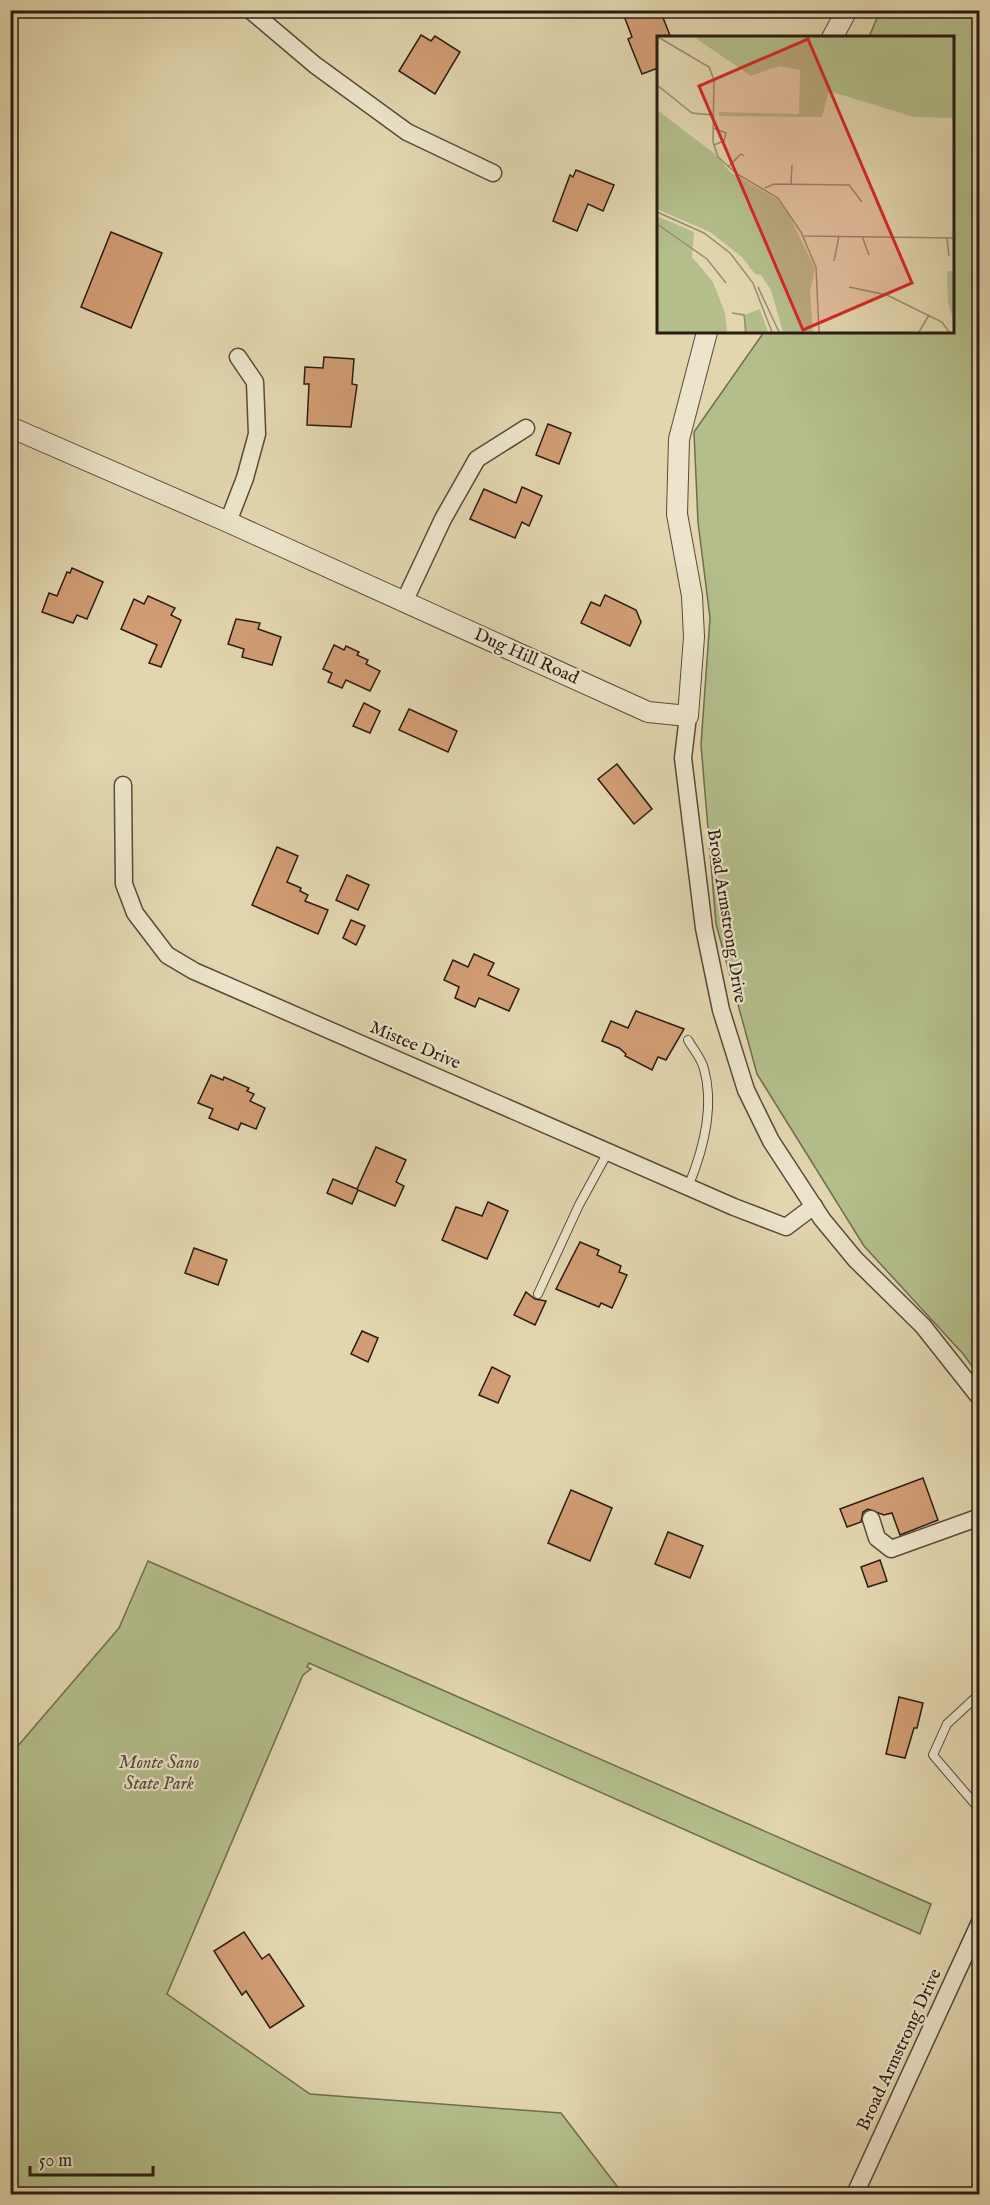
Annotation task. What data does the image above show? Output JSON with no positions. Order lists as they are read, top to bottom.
{
  "streets": {
    "street": ["Dug Hill Road", "Broad Armstrong Drive", "Mistee Drive"]
  },
  "crossings": [
    ["Dug Hill Road", "Broad Armstrong Drive"],
    ["Broad Armstrong Drive", "Mistee Drive"]
  ],
  "parks": ["Monte Sano State Park"],
  "scale_bar": "50 m"
}
